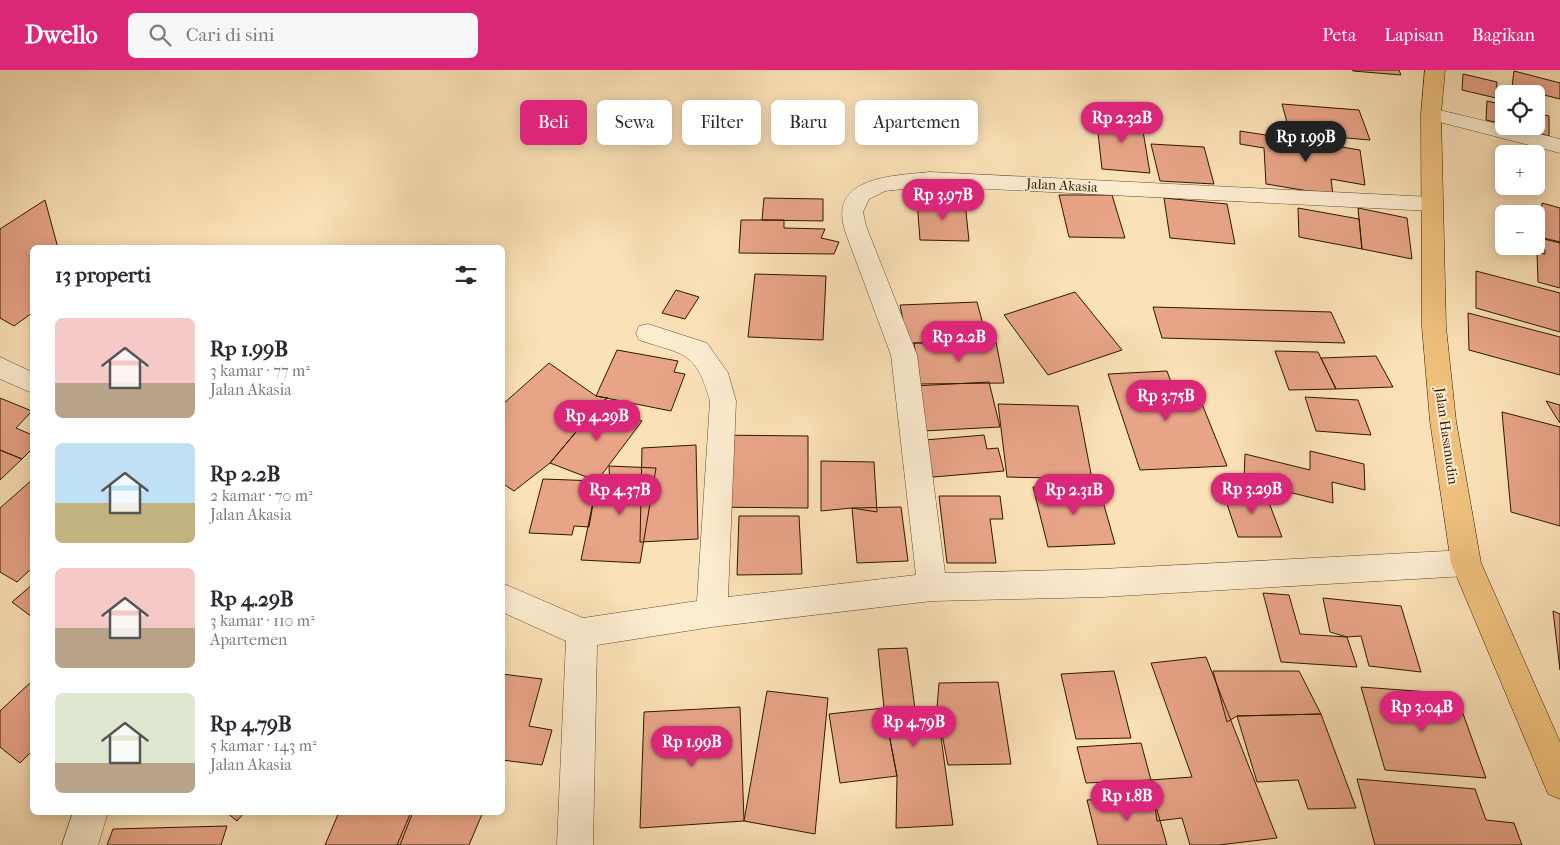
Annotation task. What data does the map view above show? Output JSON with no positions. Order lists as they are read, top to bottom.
{
  "streets": {
    "main road": ["Jalan Hasanudin"],
    "street": ["Jalan Akasia"]
  },
  "crossings": [
    ["Jalan Akasia", "Jalan Hasanudin"]
  ],
  "page": {
    "header": "Dwello",
    "search": "Cari di sini",
    "nav": ["Peta", "Lapisan", "Bagikan"],
    "map_buttons": ["+", "−"],
    "chip": [
      "Beli",
      "Sewa",
      "Filter",
      "Baru",
      "Apartemen"
    ],
    "price": [
      "Rp 2.32B",
      "Rp 1.99B",
      "Rp 3.97B",
      "Rp 2.2B",
      "Rp 3.75B",
      "Rp 4.29B",
      "Rp 3.29B",
      "Rp 4.37B",
      "Rp 2.31B",
      "Rp 3.04B",
      "Rp 4.79B",
      "Rp 1.99B",
      "Rp 1.8B"
    ],
    "heading": "13 properti",
    "list": [
      {
        "name": "Rp 1.99B",
        "note": "3 kamar · 77 m² · Jalan Akasia"
      },
      {
        "name": "Rp 2.2B",
        "note": "2 kamar · 70 m² · Jalan Akasia"
      },
      {
        "name": "Rp 4.29B",
        "note": "3 kamar · 110 m² · Apartemen"
      },
      {
        "name": "Rp 4.79B",
        "note": "5 kamar · 143 m² · Jalan Akasia"
      }
    ]
  }
}
